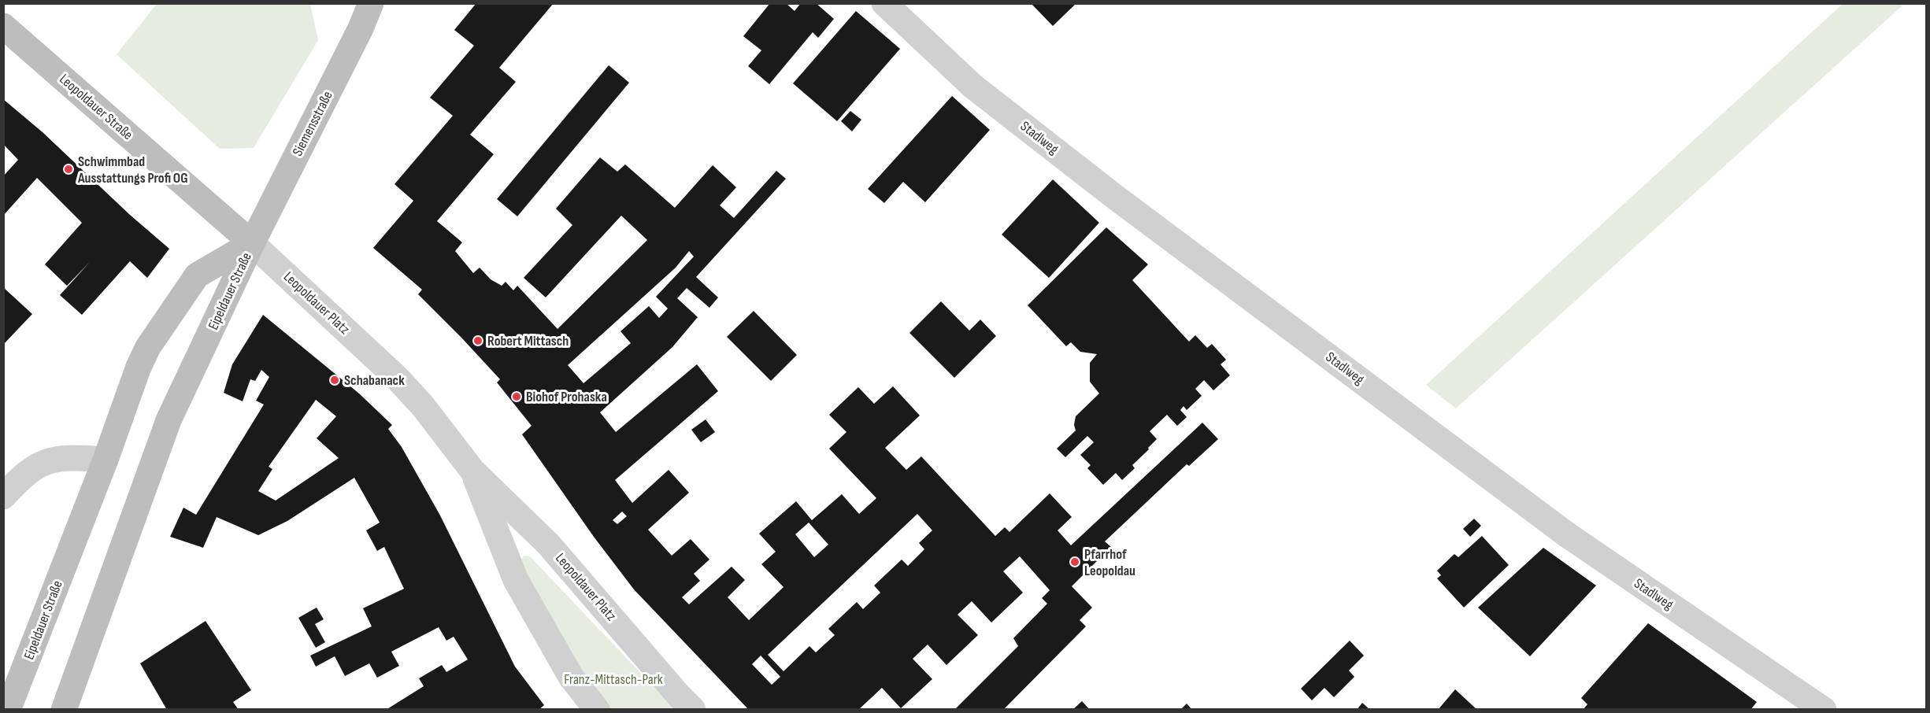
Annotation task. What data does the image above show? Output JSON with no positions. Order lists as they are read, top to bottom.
{
  "streets": {
    "main road": ["Leopoldauer Straße", "Siemensstraße", "Eipeldauer Straße"],
    "street": ["Stadlweg", "Leopoldauer Platz"]
  },
  "crossings": [
    ["Leopoldauer Straße", "Siemensstraße"],
    ["Leopoldauer Straße", "Eipeldauer Straße"],
    ["Leopoldauer Straße", "Leopoldauer Platz"],
    ["Siemensstraße", "Eipeldauer Straße"],
    ["Siemensstraße", "Leopoldauer Platz"],
    ["Eipeldauer Straße", "Leopoldauer Platz"]
  ],
  "parks": ["Franz-Mittasch-Park"],
  "places": [
    "Schwimmbad Ausstattungs Profi OG",
    "Robert Mittasch",
    "Schabanack",
    "Biohof Prohaska",
    "Pfarrhof Leopoldau"
  ]
}
